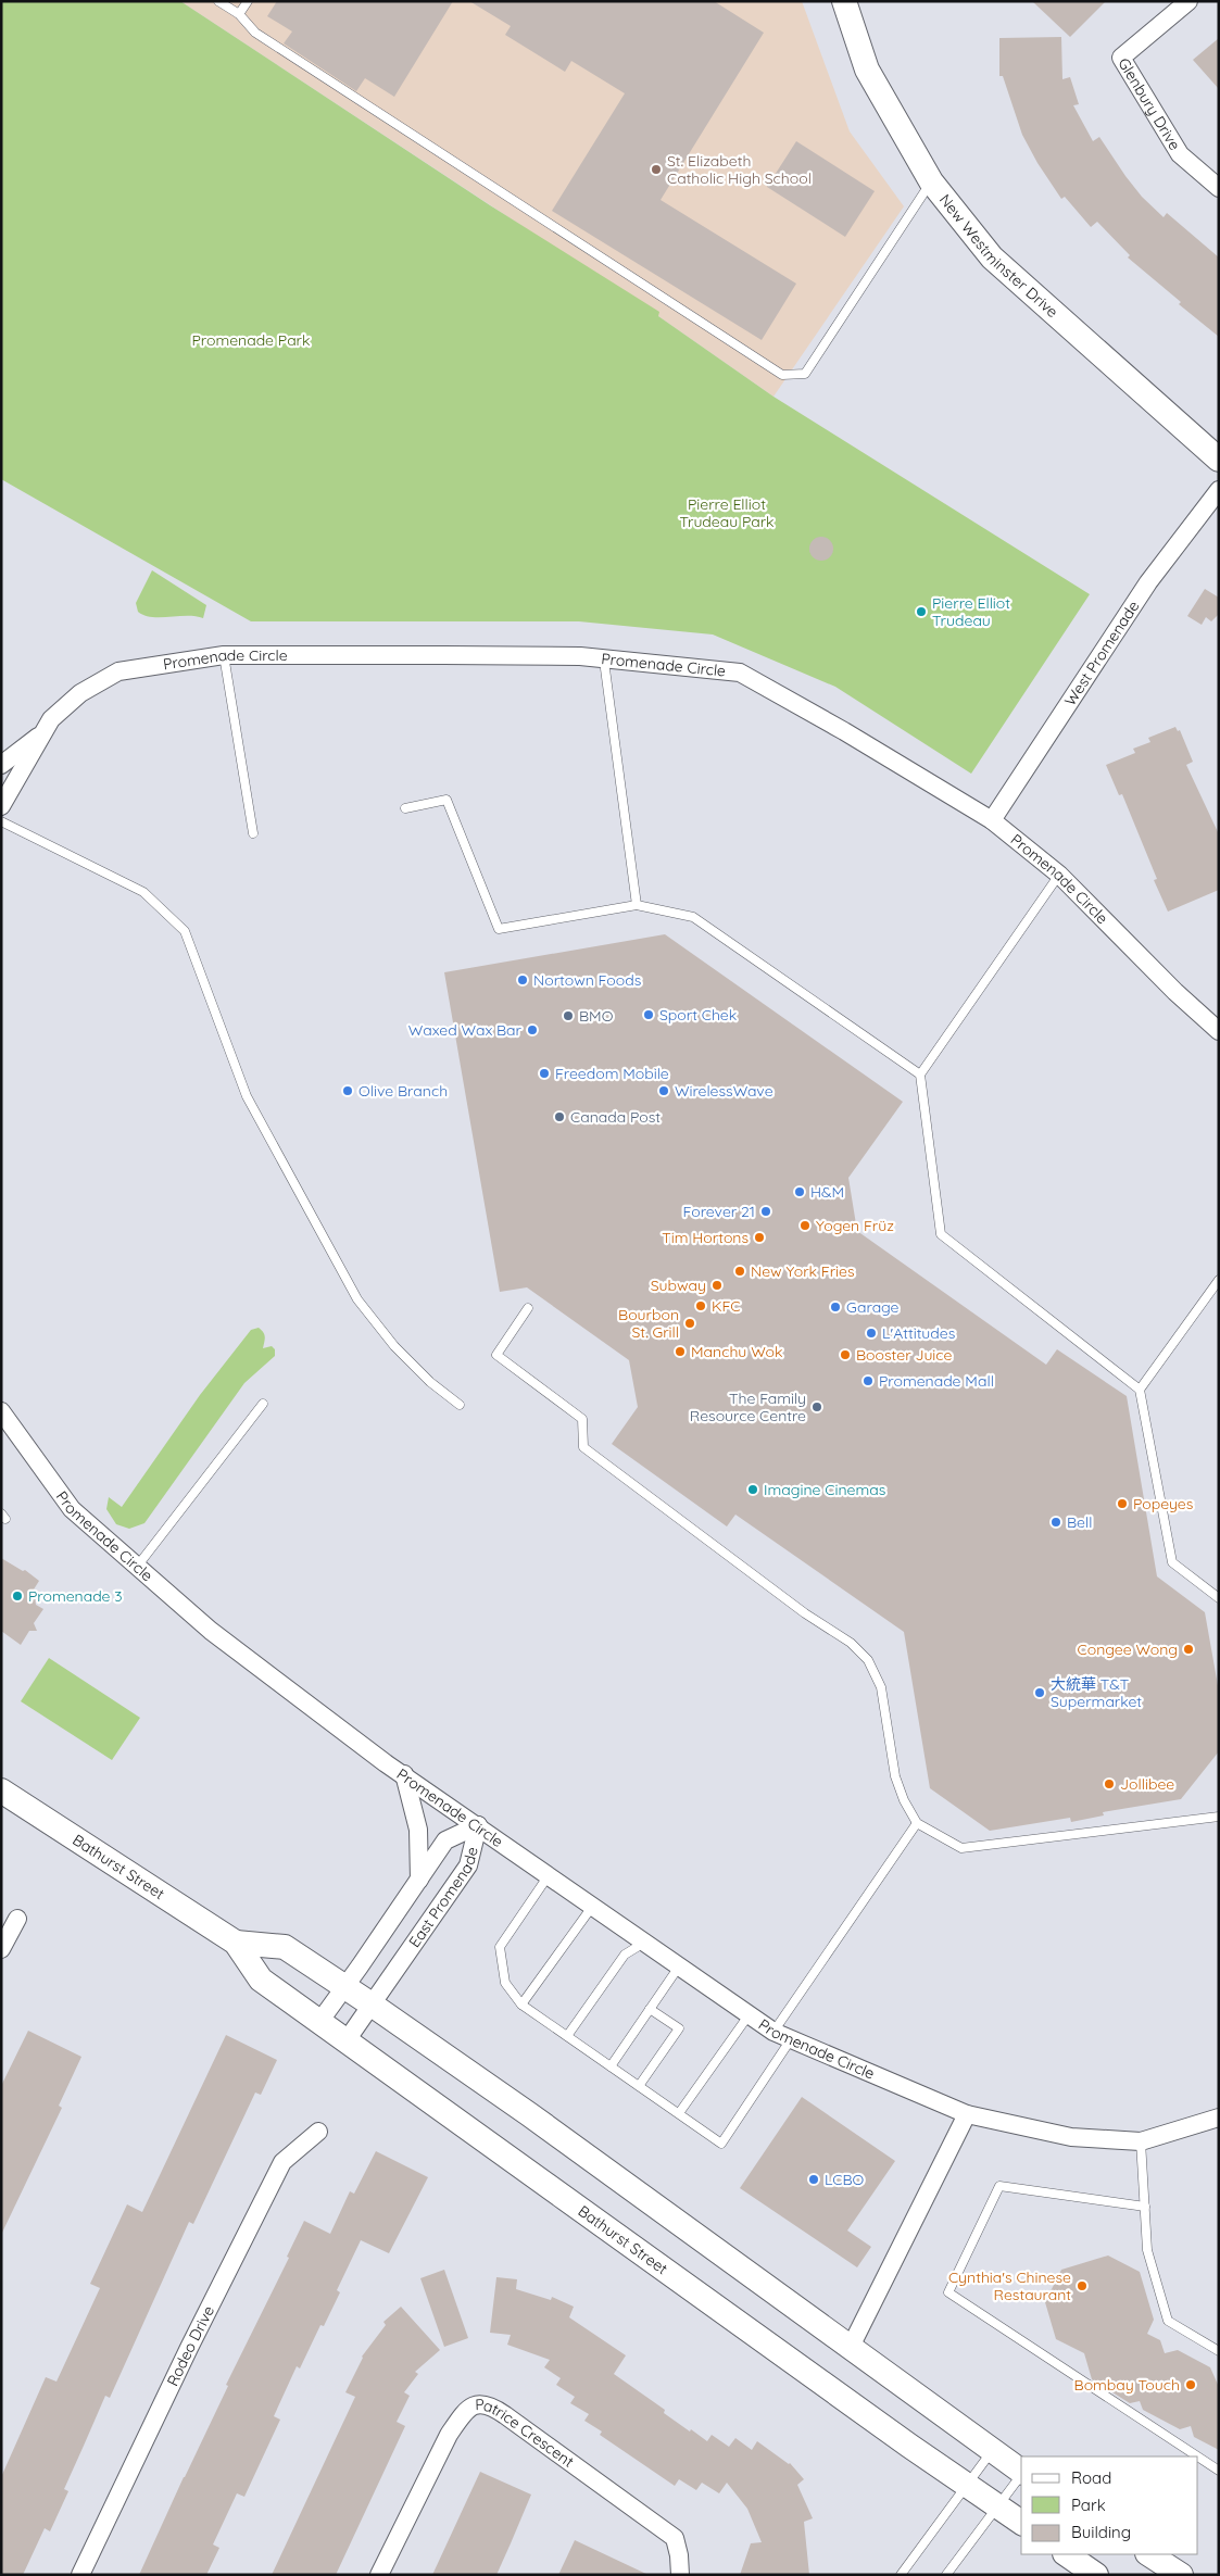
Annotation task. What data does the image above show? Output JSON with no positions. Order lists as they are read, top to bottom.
{
  "streets": {
    "main road": ["New Westminster Drive", "Bathurst Street"],
    "street": [
      "Glenbury Drive",
      "West Promenade",
      "Promenade Circle",
      "East Promenade",
      "Rodeo Drive",
      "Patrice Crescent"
    ]
  },
  "crossings": [
    ["West Promenade", "Promenade Circle"],
    ["Promenade Circle", "East Promenade"],
    ["Bathurst Street", "East Promenade"]
  ],
  "parks": ["Promenade Park", "Pierre Elliot Trudeau Park"],
  "places": [
    "St. Elizabeth Catholic High School",
    "Pierre Elliot Trudeau",
    "Nortown Foods",
    "Sport Chek",
    "BMO",
    "Waxed Wax Bar",
    "Freedom Mobile",
    "Olive Branch",
    "WirelessWave",
    "Canada Post",
    "H&M",
    "Forever 21",
    "Yogen Früz",
    "Tim Hortons",
    "New York Fries",
    "Subway",
    "KFC",
    "Garage",
    "Bourbon St. Grill",
    "L'Attitudes",
    "Manchu Wok",
    "Booster Juice",
    "Promenade Mall",
    "The Family Resource Centre",
    "Imagine Cinemas",
    "Popeyes",
    "Bell",
    "Promenade 3",
    "Congee Wong",
    "大統華 T&T Supermarket",
    "Jollibee",
    "LCBO",
    "Cynthia's Chinese Restaurant",
    "Bombay Touch"
  ],
  "legend": ["Road", "Park", "Building"]
}
